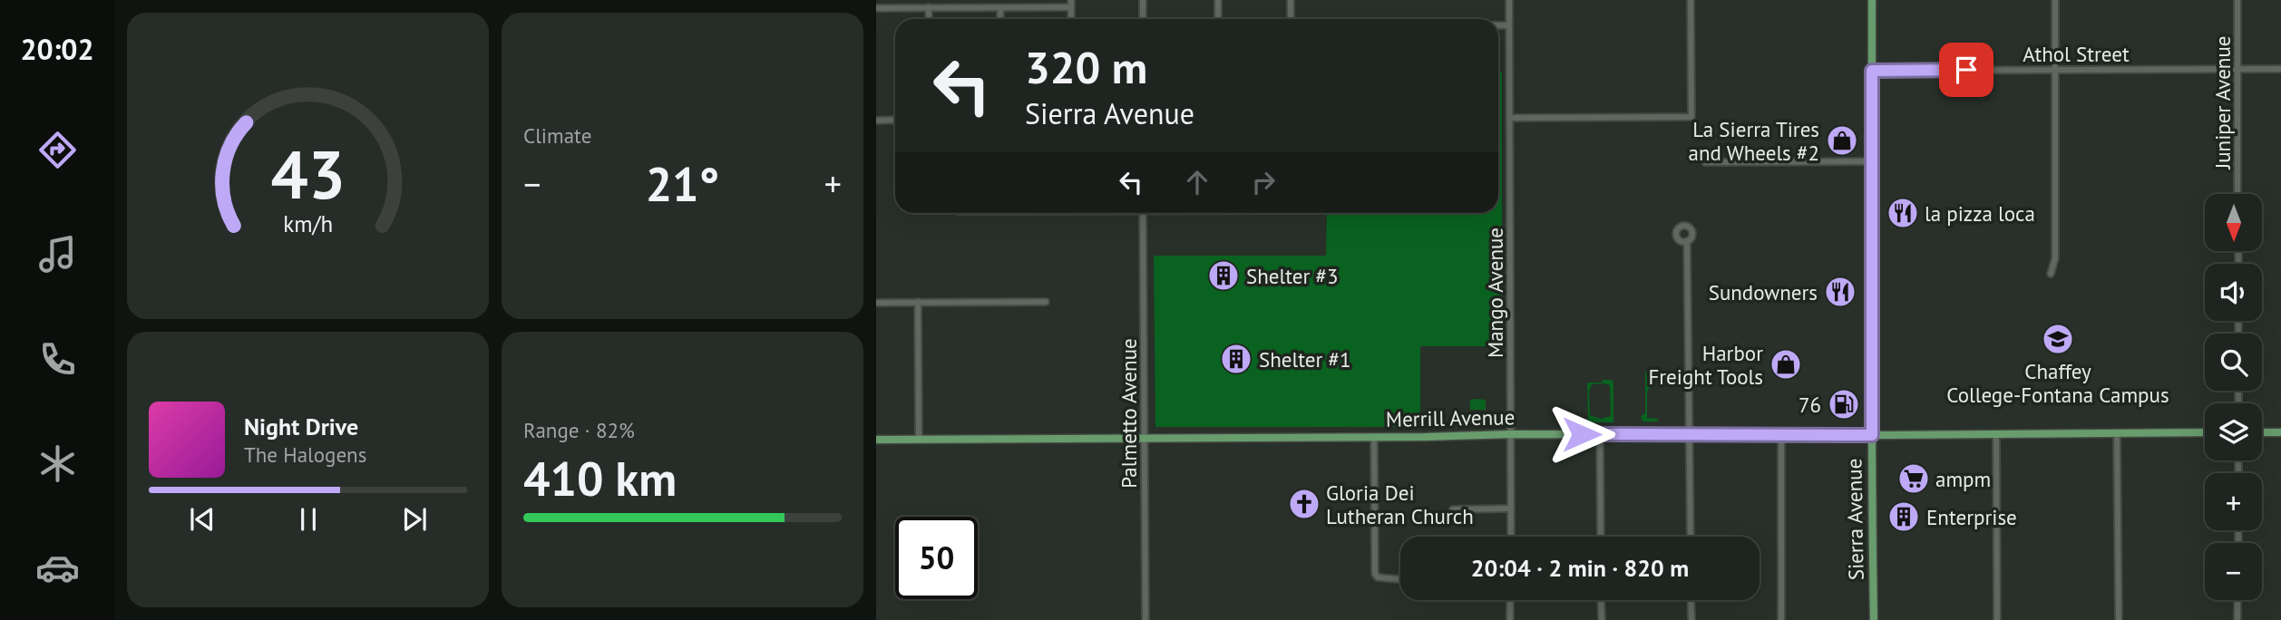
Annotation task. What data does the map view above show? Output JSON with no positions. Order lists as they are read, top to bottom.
{
  "streets": {
    "main road": ["Merrill Avenue", "Sierra Avenue"],
    "street": [
      "Athol Street",
      "Juniper Avenue",
      "Mango Avenue",
      "Palmetto Avenue"
    ]
  },
  "crossings": [
    ["Athol Street", "Juniper Avenue"],
    ["Athol Street", "Sierra Avenue"],
    ["Mango Avenue", "Merrill Avenue"],
    ["Palmetto Avenue", "Merrill Avenue"],
    ["Merrill Avenue", "Sierra Avenue"]
  ],
  "places": {
    "shop": ["La Sierra Tires and Wheels #2", "Harbor Freight Tools"],
    "restaurant": ["la pizza loca", "Sundowners"],
    "building": ["Shelter #3", "Shelter #1", "Enterprise"],
    "school or university": ["Chaffey College-Fontana Campus"],
    "fuel station": ["76"],
    "supermarket": ["ampm"],
    "church": ["Gloria Dei Lutheran Church"]
  },
  "north": "bottom",
  "page": {
    "tabs": "20:02",
    "tile": [
      "Climate",
      ["Range · 82%", "410 km"]
    ],
    "turn": ["320 m", "Sierra Avenue"],
    "heat": ["−", "21°", "+"],
    "map_buttons": ["+", "−"],
    "song": ["Night Drive", "The Halogens"],
    "limit": "50",
    "trip": "20:04 · 2 min · 820 m",
    "gauge": ["43", "km/h"]
  }
}
